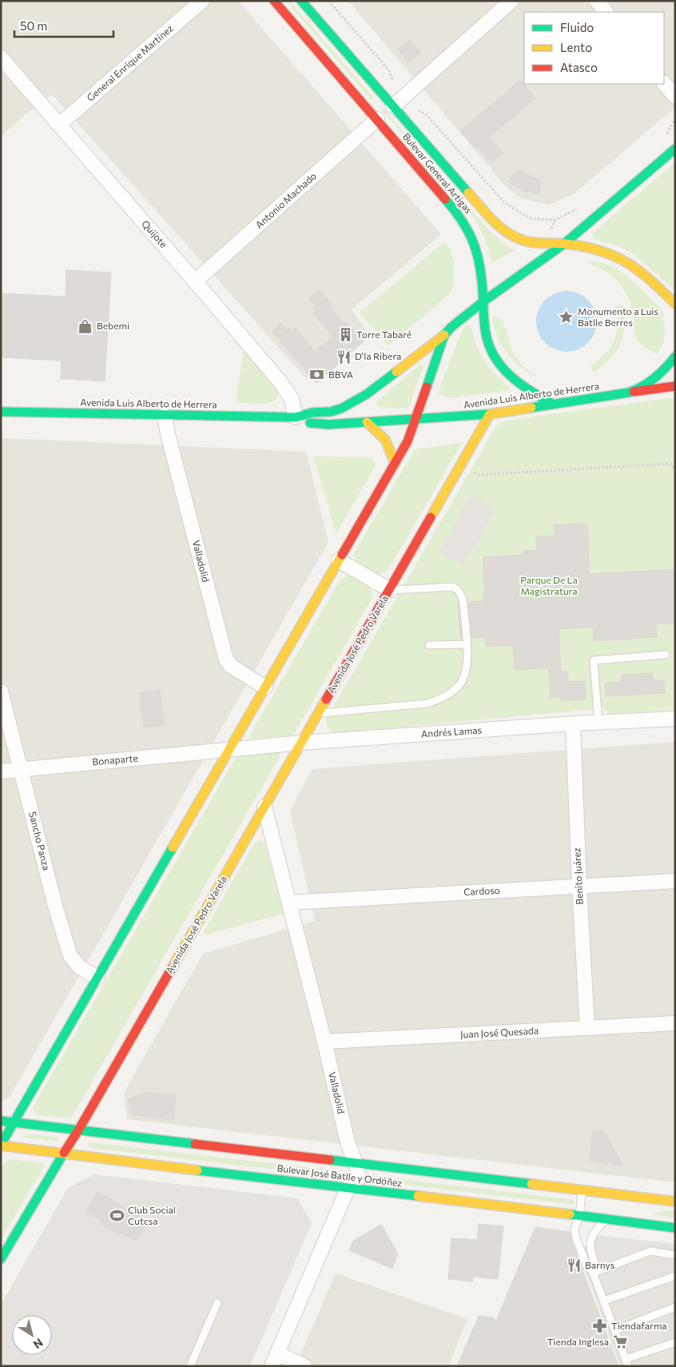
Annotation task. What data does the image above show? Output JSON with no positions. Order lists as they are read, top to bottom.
{
  "streets": {
    "main road": [
      "Bulevar General Artigas",
      "Avenida Luis Alberto de Herrera",
      "Avenida José Pedro Varela",
      "Bulevar José Batlle y Ordóñez"
    ],
    "street": [
      "General Enrique Martínez",
      "Antonio Machado",
      "Quijote",
      "Valladolid",
      "Andrés Lamas",
      "Bonaparte",
      "Sancho Panza",
      "Benito Juárez",
      "Cardoso",
      "Juan José Quesada"
    ]
  },
  "crossings": [
    ["General Enrique Martínez", "Quijote"],
    ["Bulevar General Artigas", "Antonio Machado"],
    ["Bulevar General Artigas", "Avenida Luis Alberto de Herrera"],
    ["Antonio Machado", "Quijote"],
    ["Quijote", "Avenida Luis Alberto de Herrera"],
    ["Avenida Luis Alberto de Herrera", "Valladolid"],
    ["Avenida Luis Alberto de Herrera", "Avenida José Pedro Varela"],
    ["Valladolid", "Avenida José Pedro Varela"],
    ["Valladolid", "Cardoso"],
    ["Valladolid", "Juan José Quesada"],
    ["Valladolid", "Bulevar José Batlle y Ordóñez"],
    ["Avenida José Pedro Varela", "Andrés Lamas"],
    ["Avenida José Pedro Varela", "Bulevar José Batlle y Ordóñez"],
    ["Andrés Lamas", "Bonaparte"],
    ["Andrés Lamas", "Benito Juárez"],
    ["Bonaparte", "Sancho Panza"],
    ["Benito Juárez", "Cardoso"],
    ["Benito Juárez", "Juan José Quesada"]
  ],
  "parks": ["Parque De La Magistratura"],
  "places": {
    "place": ["Monumento a Luis Batlle Berres"],
    "shop": ["Bebemi"],
    "building": ["Torre Tabaré"],
    "restaurant": ["D'la Ribera", "Barnys"],
    "bank": ["BBVA"],
    "sports": ["Club Social Cutcsa"],
    "pharmacy": ["Tiendafarma"],
    "supermarket": ["Tienda Inglesa"]
  },
  "legend": ["Fluido", "Lento", "Atasco"],
  "scale_bar": "50 m",
  "north": "bottom right"
}
